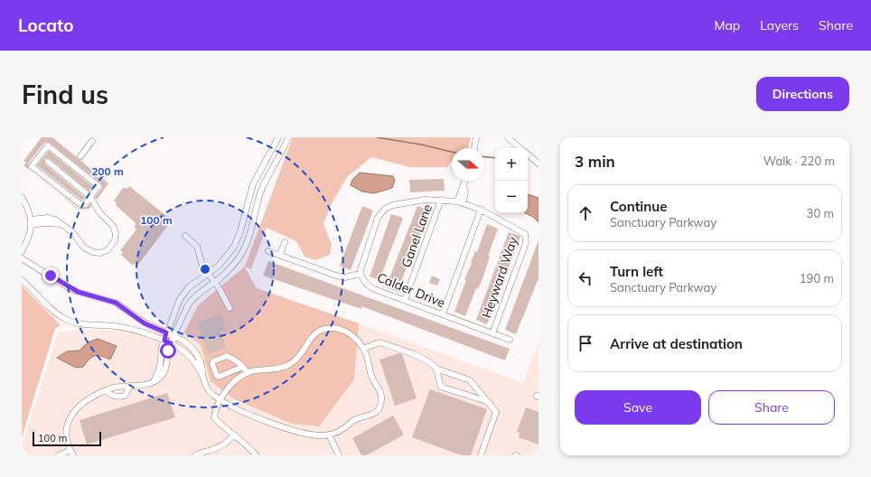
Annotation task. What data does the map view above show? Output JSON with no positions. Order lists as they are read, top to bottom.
{
  "streets": {
    "street": ["Ganel Lane", "Heyward Way", "Calder Drive"]
  },
  "crossings": [
    ["Ganel Lane", "Heyward Way"],
    ["Ganel Lane", "Calder Drive"],
    ["Heyward Way", "Calder Drive"]
  ],
  "scale_bar": "100 m",
  "north": "right",
  "page": {
    "header": "Locato",
    "nav": ["Map", "Layers", "Share"],
    "buttons": [
      "Directions",
      ["Save", "Share"]
    ],
    "title": "Find us",
    "heading": ["3 min", "Walk · 220 m"],
    "map_buttons": ["+", "−"],
    "list": [
      ["Continue", "Sanctuary Parkway", "30 m"],
      ["Turn left", "Sanctuary Parkway", "190 m"],
      "Arrive at destination"
    ],
    "scale": "100 m"
  },
  "rings": ["200 m", "100 m"]
}
